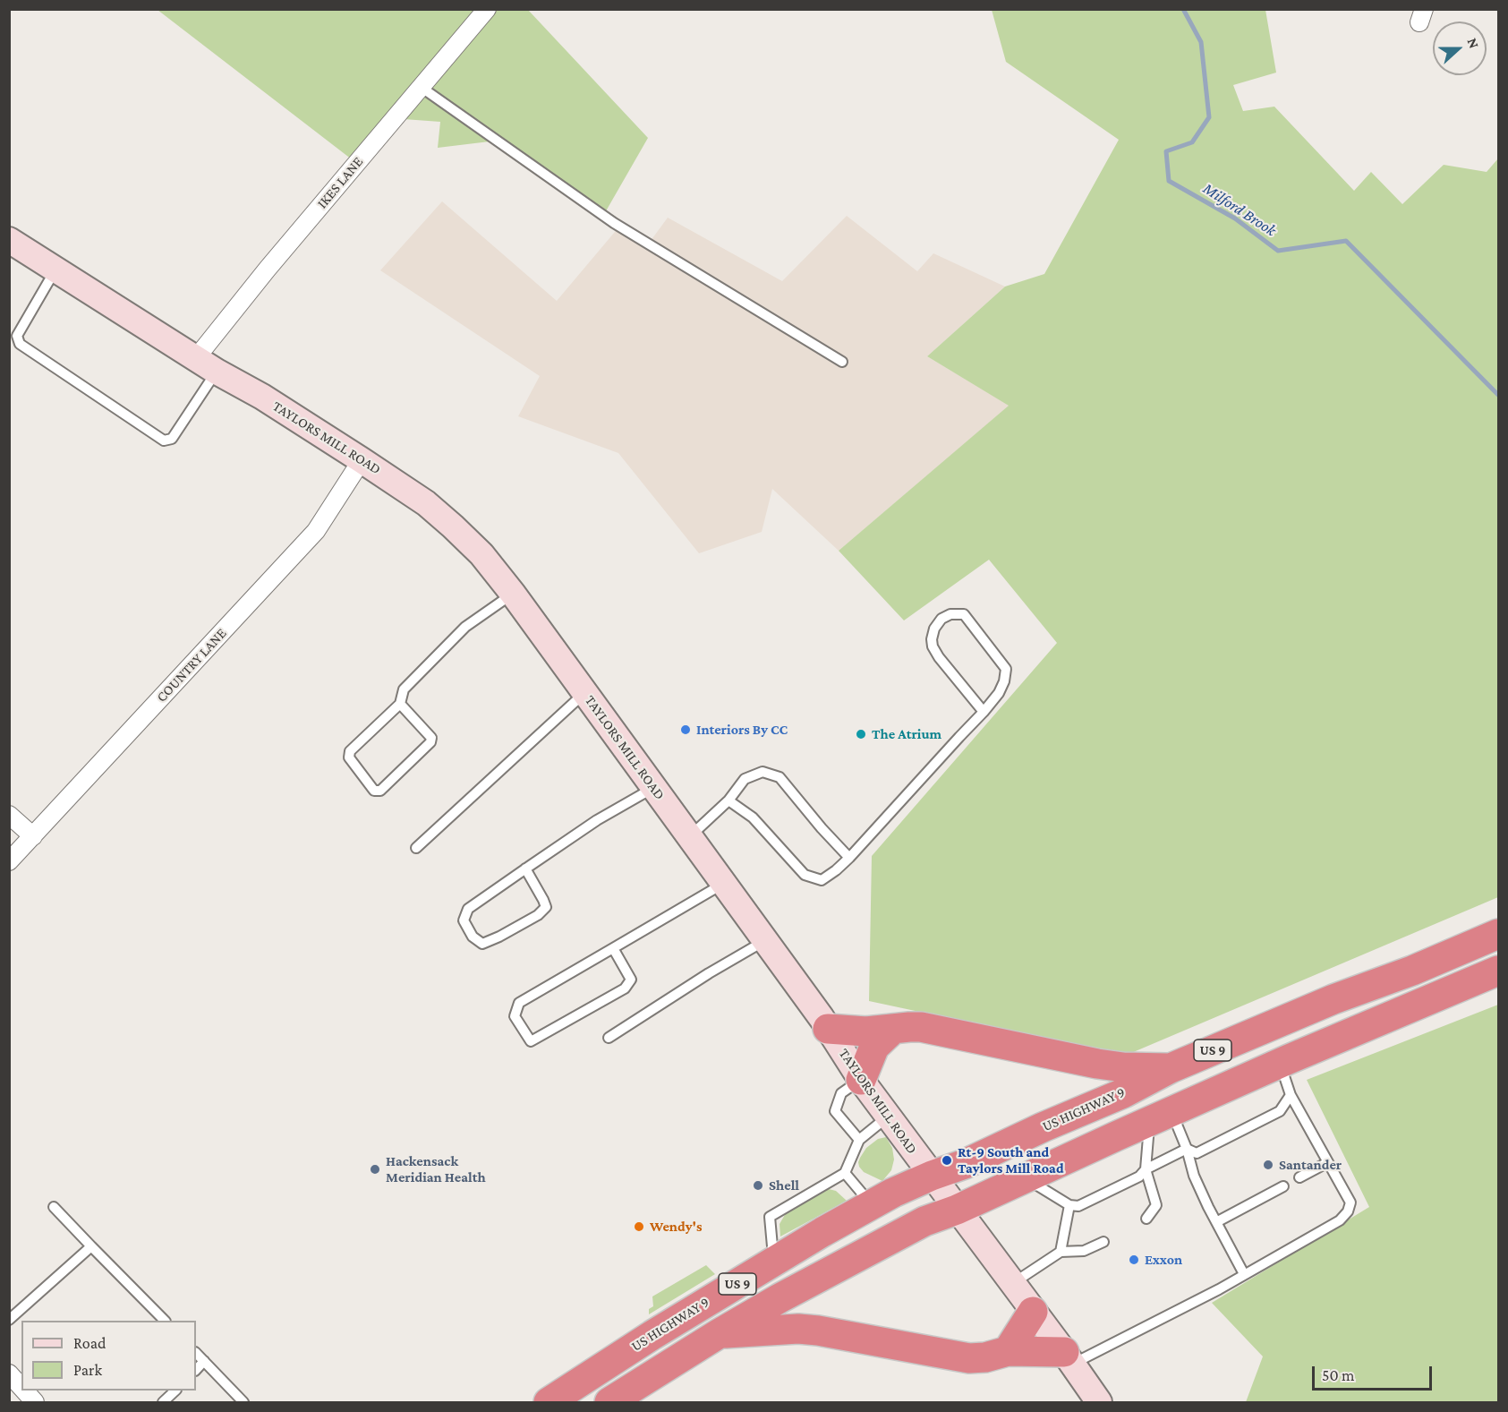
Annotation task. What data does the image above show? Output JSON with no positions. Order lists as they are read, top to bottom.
{
  "streets": {
    "highway": ["US 9", "US HIGHWAY 9"],
    "street": ["IKES LANE", "TAYLORS MILL ROAD", "COUNTRY LANE"]
  },
  "crossings": [
    ["IKES LANE", "TAYLORS MILL ROAD"],
    ["TAYLORS MILL ROAD", "COUNTRY LANE"],
    ["TAYLORS MILL ROAD", "US 9"],
    ["TAYLORS MILL ROAD", "US HIGHWAY 9"]
  ],
  "water": ["Milford Brook"],
  "places": [
    "Interiors By CC",
    "The Atrium",
    "Rt-9 South and Taylors Mill Road",
    "Santander",
    "Hackensack Meridian Health",
    "Shell",
    "Wendy's",
    "Exxon"
  ],
  "legend": ["Road", "Park"],
  "scale_bar": "50 m",
  "north": "right"
}
